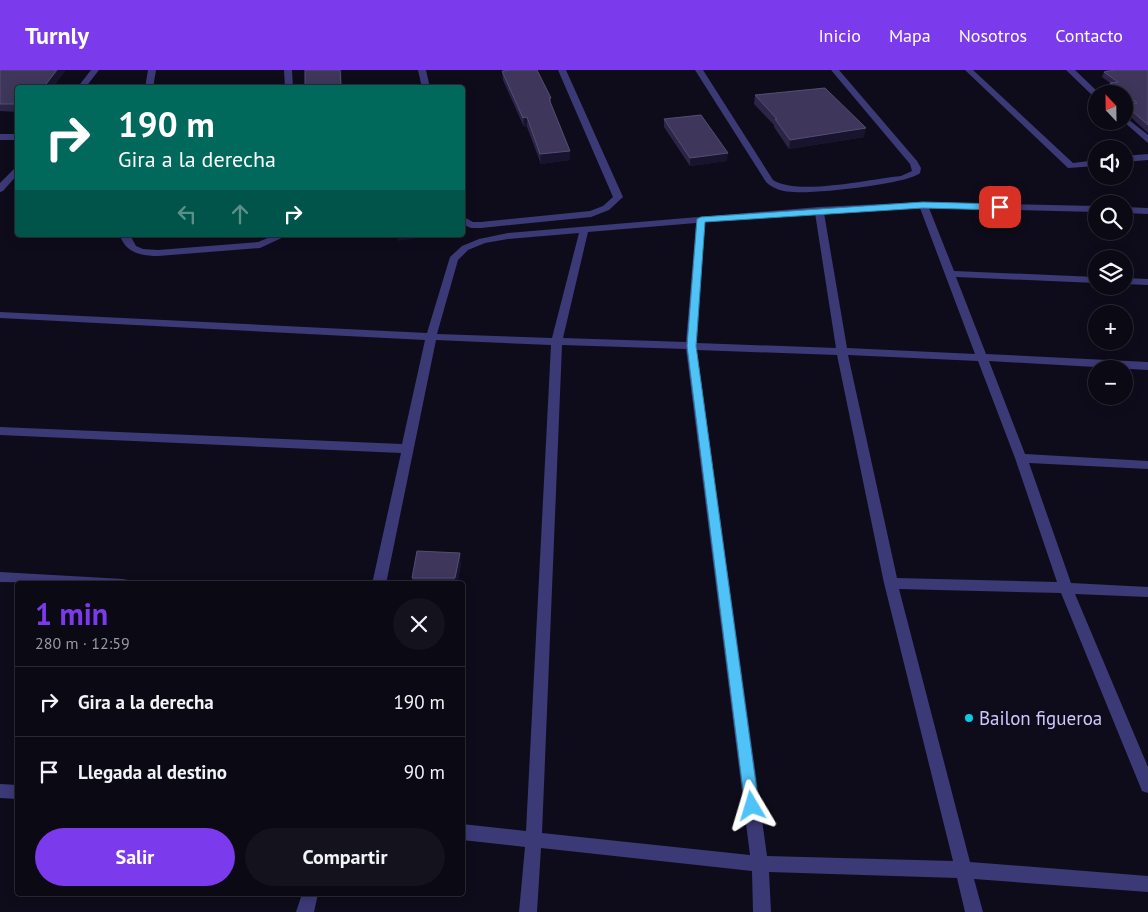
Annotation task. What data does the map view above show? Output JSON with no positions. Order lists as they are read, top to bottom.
{
  "places": ["Bailon figueroa"],
  "north": "top",
  "page": {
    "header": "Turnly",
    "nav": [
      "Inicio",
      "Mapa",
      "Nosotros",
      "Contacto"
    ],
    "map_buttons": ["+", "−"],
    "turn": ["190 m", "Gira a la derecha"],
    "heading": ["1 min", "280 m · 12:59"],
    "list": [
      {
        "name": "Gira a la derecha",
        "value": "190 m"
      },
      {
        "name": "Llegada al destino",
        "value": "90 m"
      }
    ],
    "buttons": ["Salir", "Compartir"]
  }
}
